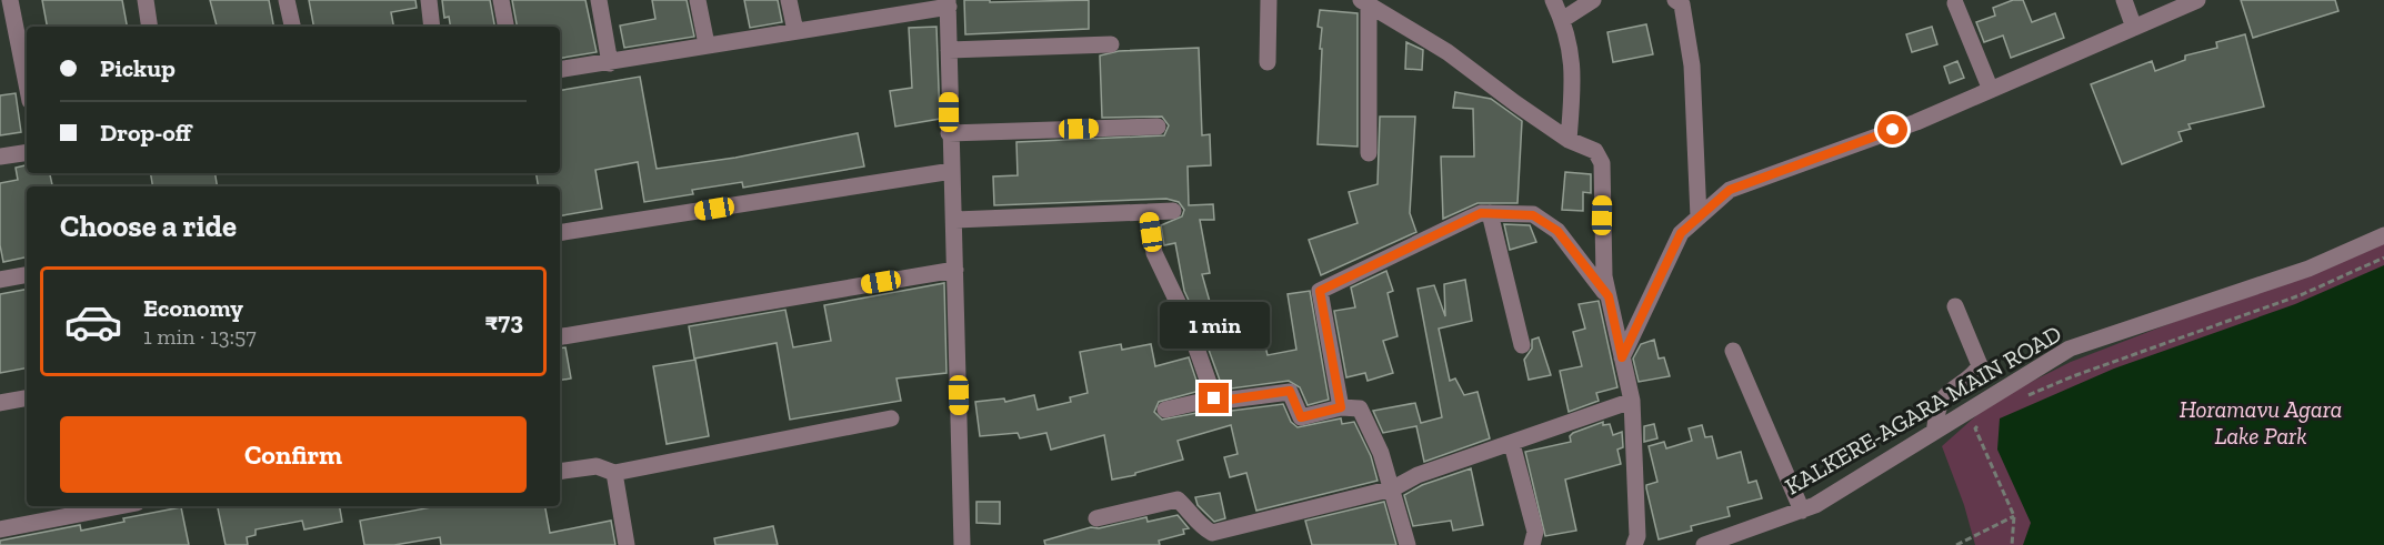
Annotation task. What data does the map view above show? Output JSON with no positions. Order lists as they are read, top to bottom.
{
  "streets": {
    "street": ["KALKERE-AGARA MAIN ROAD"]
  },
  "parks": ["Horamavu Agara Lake Park"],
  "page": {
    "banner": ["Pickup", "Drop-off"],
    "heading": "Choose a ride",
    "list": [
      {
        "name": "Economy",
        "note": "1 min · 13:57",
        "value": "₹73"
      }
    ],
    "bubble": "1 min",
    "buttons": "Confirm"
  }
}
